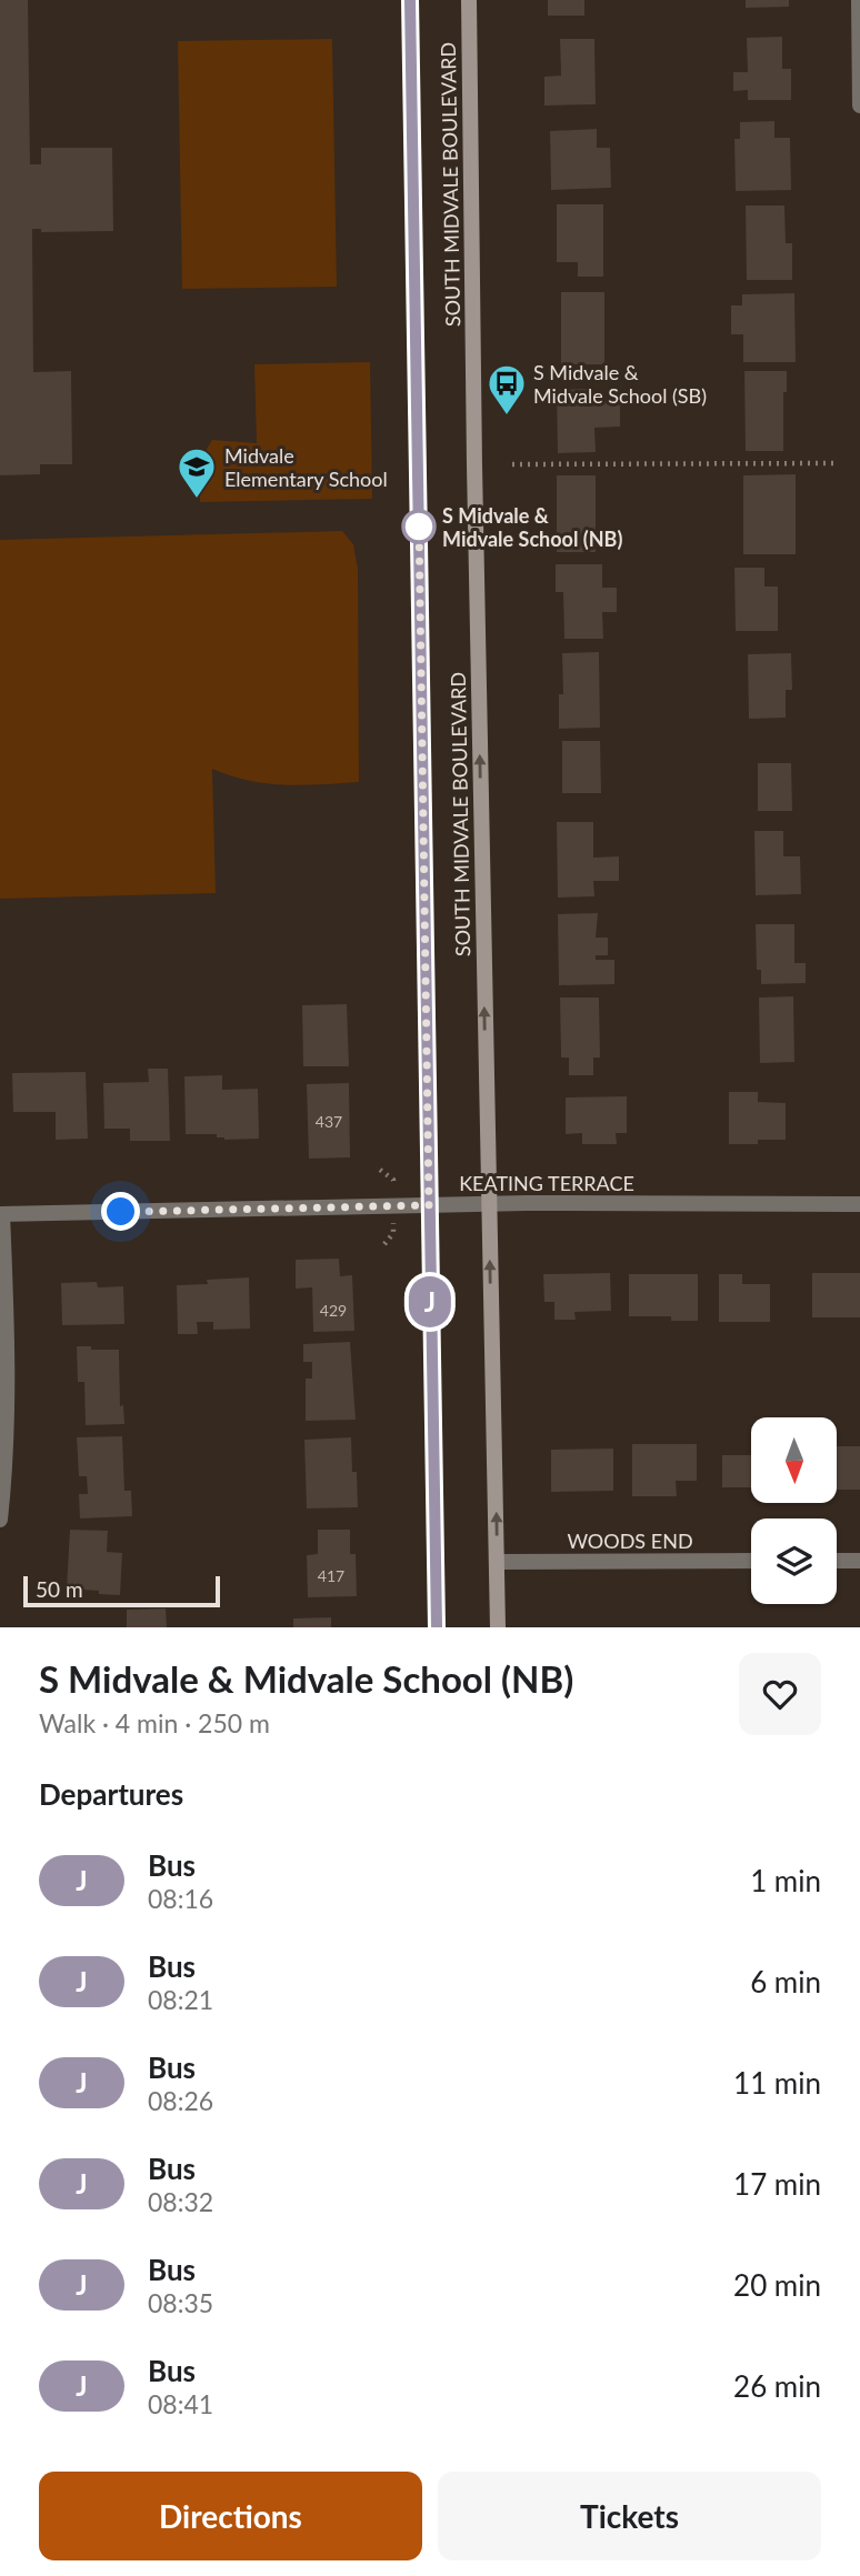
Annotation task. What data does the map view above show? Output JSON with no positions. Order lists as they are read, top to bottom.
{
  "streets": {
    "main road": ["SOUTH MIDVALE BOULEVARD"],
    "street": ["KEATING TERRACE", "WOODS END"]
  },
  "crossings": [
    ["SOUTH MIDVALE BOULEVARD", "KEATING TERRACE"],
    ["SOUTH MIDVALE BOULEVARD", "WOODS END"]
  ],
  "places": {
    "bus stop": ["S Midvale & Midvale School (SB)"],
    "school or university": ["Midvale Elementary School"],
    "other": ["S Midvale & Midvale School (NB)"]
  },
  "lines": ["bus line J"],
  "house_numbers": ["437", "429", "417"],
  "scale_bar": "50 m",
  "north": "bottom",
  "page": {
    "on_map": "J",
    "scale": "50 m",
    "heading": [
      ["S Midvale & Midvale School (NB)", "Walk · 4 min · 250 m"],
      "Departures"
    ],
    "list": [
      {
        "mark": "J",
        "name": "Bus",
        "note": "08:16",
        "value": "1 min"
      },
      {
        "mark": "J",
        "name": "Bus",
        "note": "08:21",
        "value": "6 min"
      },
      {
        "mark": "J",
        "name": "Bus",
        "note": "08:26",
        "value": "11 min"
      },
      {
        "mark": "J",
        "name": "Bus",
        "note": "08:32",
        "value": "17 min"
      },
      {
        "mark": "J",
        "name": "Bus",
        "note": "08:35",
        "value": "20 min"
      },
      {
        "mark": "J",
        "name": "Bus",
        "note": "08:41",
        "value": "26 min"
      }
    ],
    "buttons": ["Directions", "Tickets"]
  }
}
